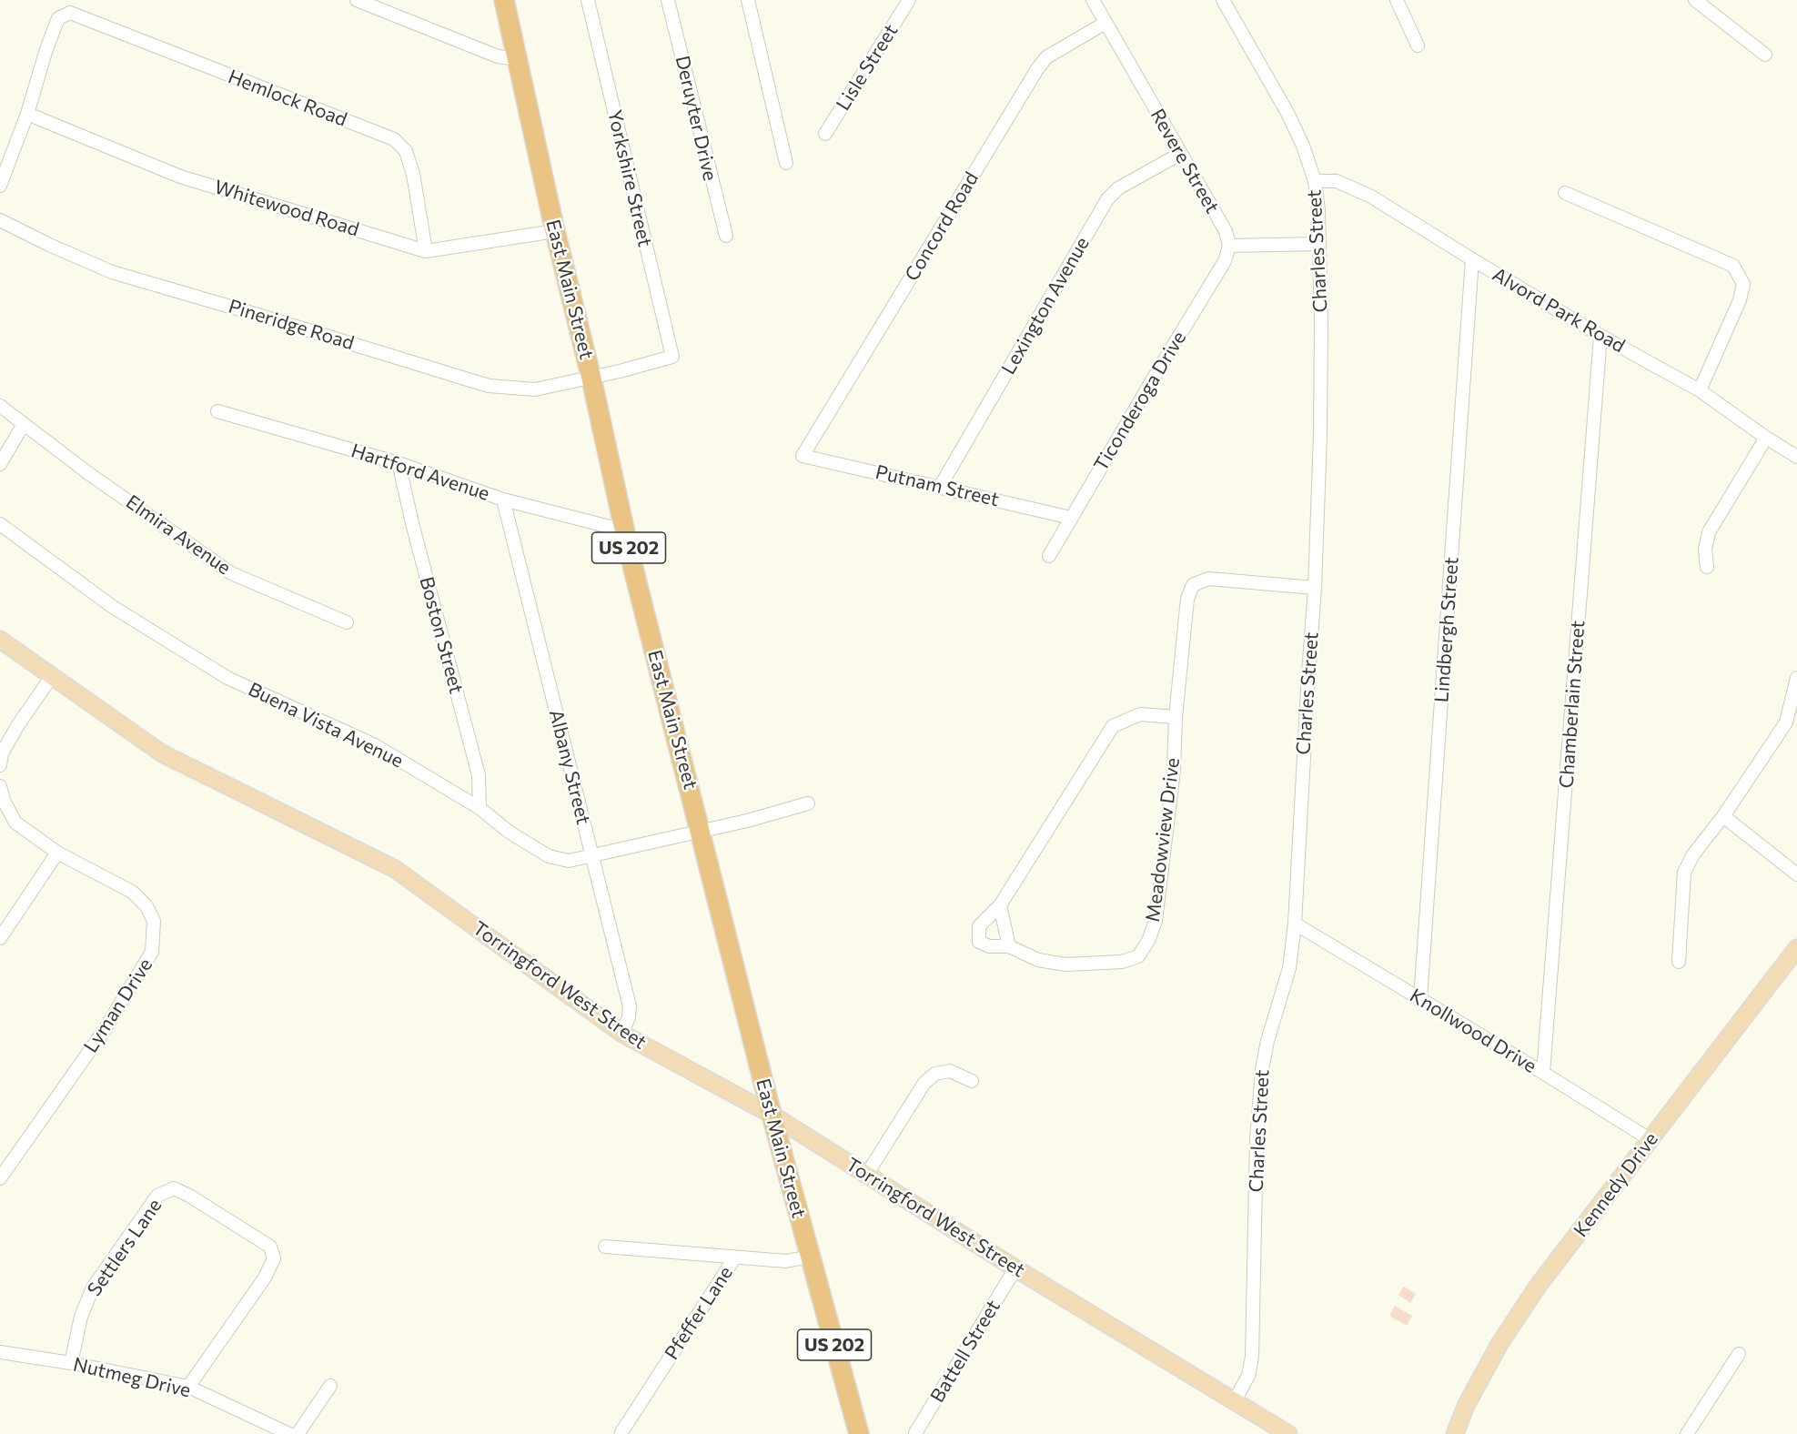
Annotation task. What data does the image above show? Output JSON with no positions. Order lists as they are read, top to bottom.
{
  "streets": {
    "highway": ["East Main Street", "US 202"],
    "main road": ["Torringford West Street", "Kennedy Drive"],
    "street": [
      "Lisle Street",
      "Hemlock Road",
      "Deruyter Drive",
      "Revere Street",
      "Yorkshire Street",
      "Whitewood Road",
      "Concord Road",
      "Charles Street",
      "Lexington Avenue",
      "Alvord Park Road",
      "Pineridge Road",
      "Ticonderoga Drive",
      "Hartford Avenue",
      "Putnam Street",
      "Elmira Avenue",
      "Lindbergh Street",
      "Boston Street",
      "Chamberlain Street",
      "Buena Vista Avenue",
      "Albany Street",
      "Meadowview Drive",
      "Lyman Drive",
      "Knollwood Drive",
      "Settlers Lane",
      "Pfeffer Lane",
      "Battell Street",
      "Nutmeg Drive"
    ]
  },
  "crossings": [
    ["Hemlock Road", "Whitewood Road"],
    ["Revere Street", "Concord Road"],
    ["Revere Street", "Lexington Avenue"],
    ["Revere Street", "Ticonderoga Drive"],
    ["Yorkshire Street", "East Main Street"],
    ["Yorkshire Street", "Pineridge Road"],
    ["Whitewood Road", "East Main Street"],
    ["Concord Road", "Putnam Street"],
    ["Charles Street", "Alvord Park Road"],
    ["Charles Street", "Meadowview Drive"],
    ["Charles Street", "Torringford West Street"],
    ["Charles Street", "Knollwood Drive"],
    ["East Main Street", "Pineridge Road"],
    ["East Main Street", "Hartford Avenue"],
    ["East Main Street", "Buena Vista Avenue"],
    ["East Main Street", "Torringford West Street"],
    ["East Main Street", "Pfeffer Lane"],
    ["Lexington Avenue", "Putnam Street"],
    ["Alvord Park Road", "Lindbergh Street"],
    ["Alvord Park Road", "Chamberlain Street"],
    ["Ticonderoga Drive", "Putnam Street"],
    ["Hartford Avenue", "Boston Street"],
    ["Hartford Avenue", "Albany Street"],
    ["Lindbergh Street", "Knollwood Drive"],
    ["Boston Street", "Buena Vista Avenue"],
    ["Chamberlain Street", "Knollwood Drive"],
    ["Buena Vista Avenue", "Albany Street"],
    ["Albany Street", "Torringford West Street"],
    ["Torringford West Street", "Battell Street"],
    ["Knollwood Drive", "Kennedy Drive"],
    ["Settlers Lane", "Nutmeg Drive"]
  ]
}
